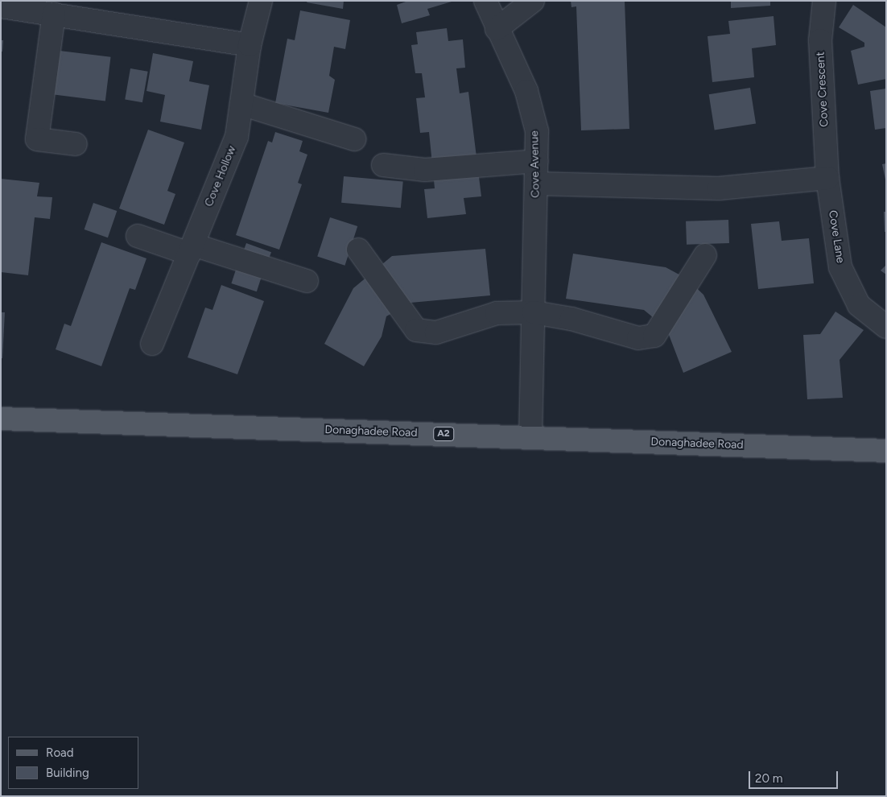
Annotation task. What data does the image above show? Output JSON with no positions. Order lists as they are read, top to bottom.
{
  "streets": {
    "main road": ["Donaghadee Road", "A2"],
    "street": [
      "Cove Crescent",
      "Cove Avenue",
      "Cove Hollow",
      "Cove Lane"
    ]
  },
  "crossings": [
    ["Cove Crescent", "Cove Lane"],
    ["Cove Avenue", "Donaghadee Road"]
  ],
  "legend": ["Road", "Building"],
  "scale_bar": "20 m"
}
